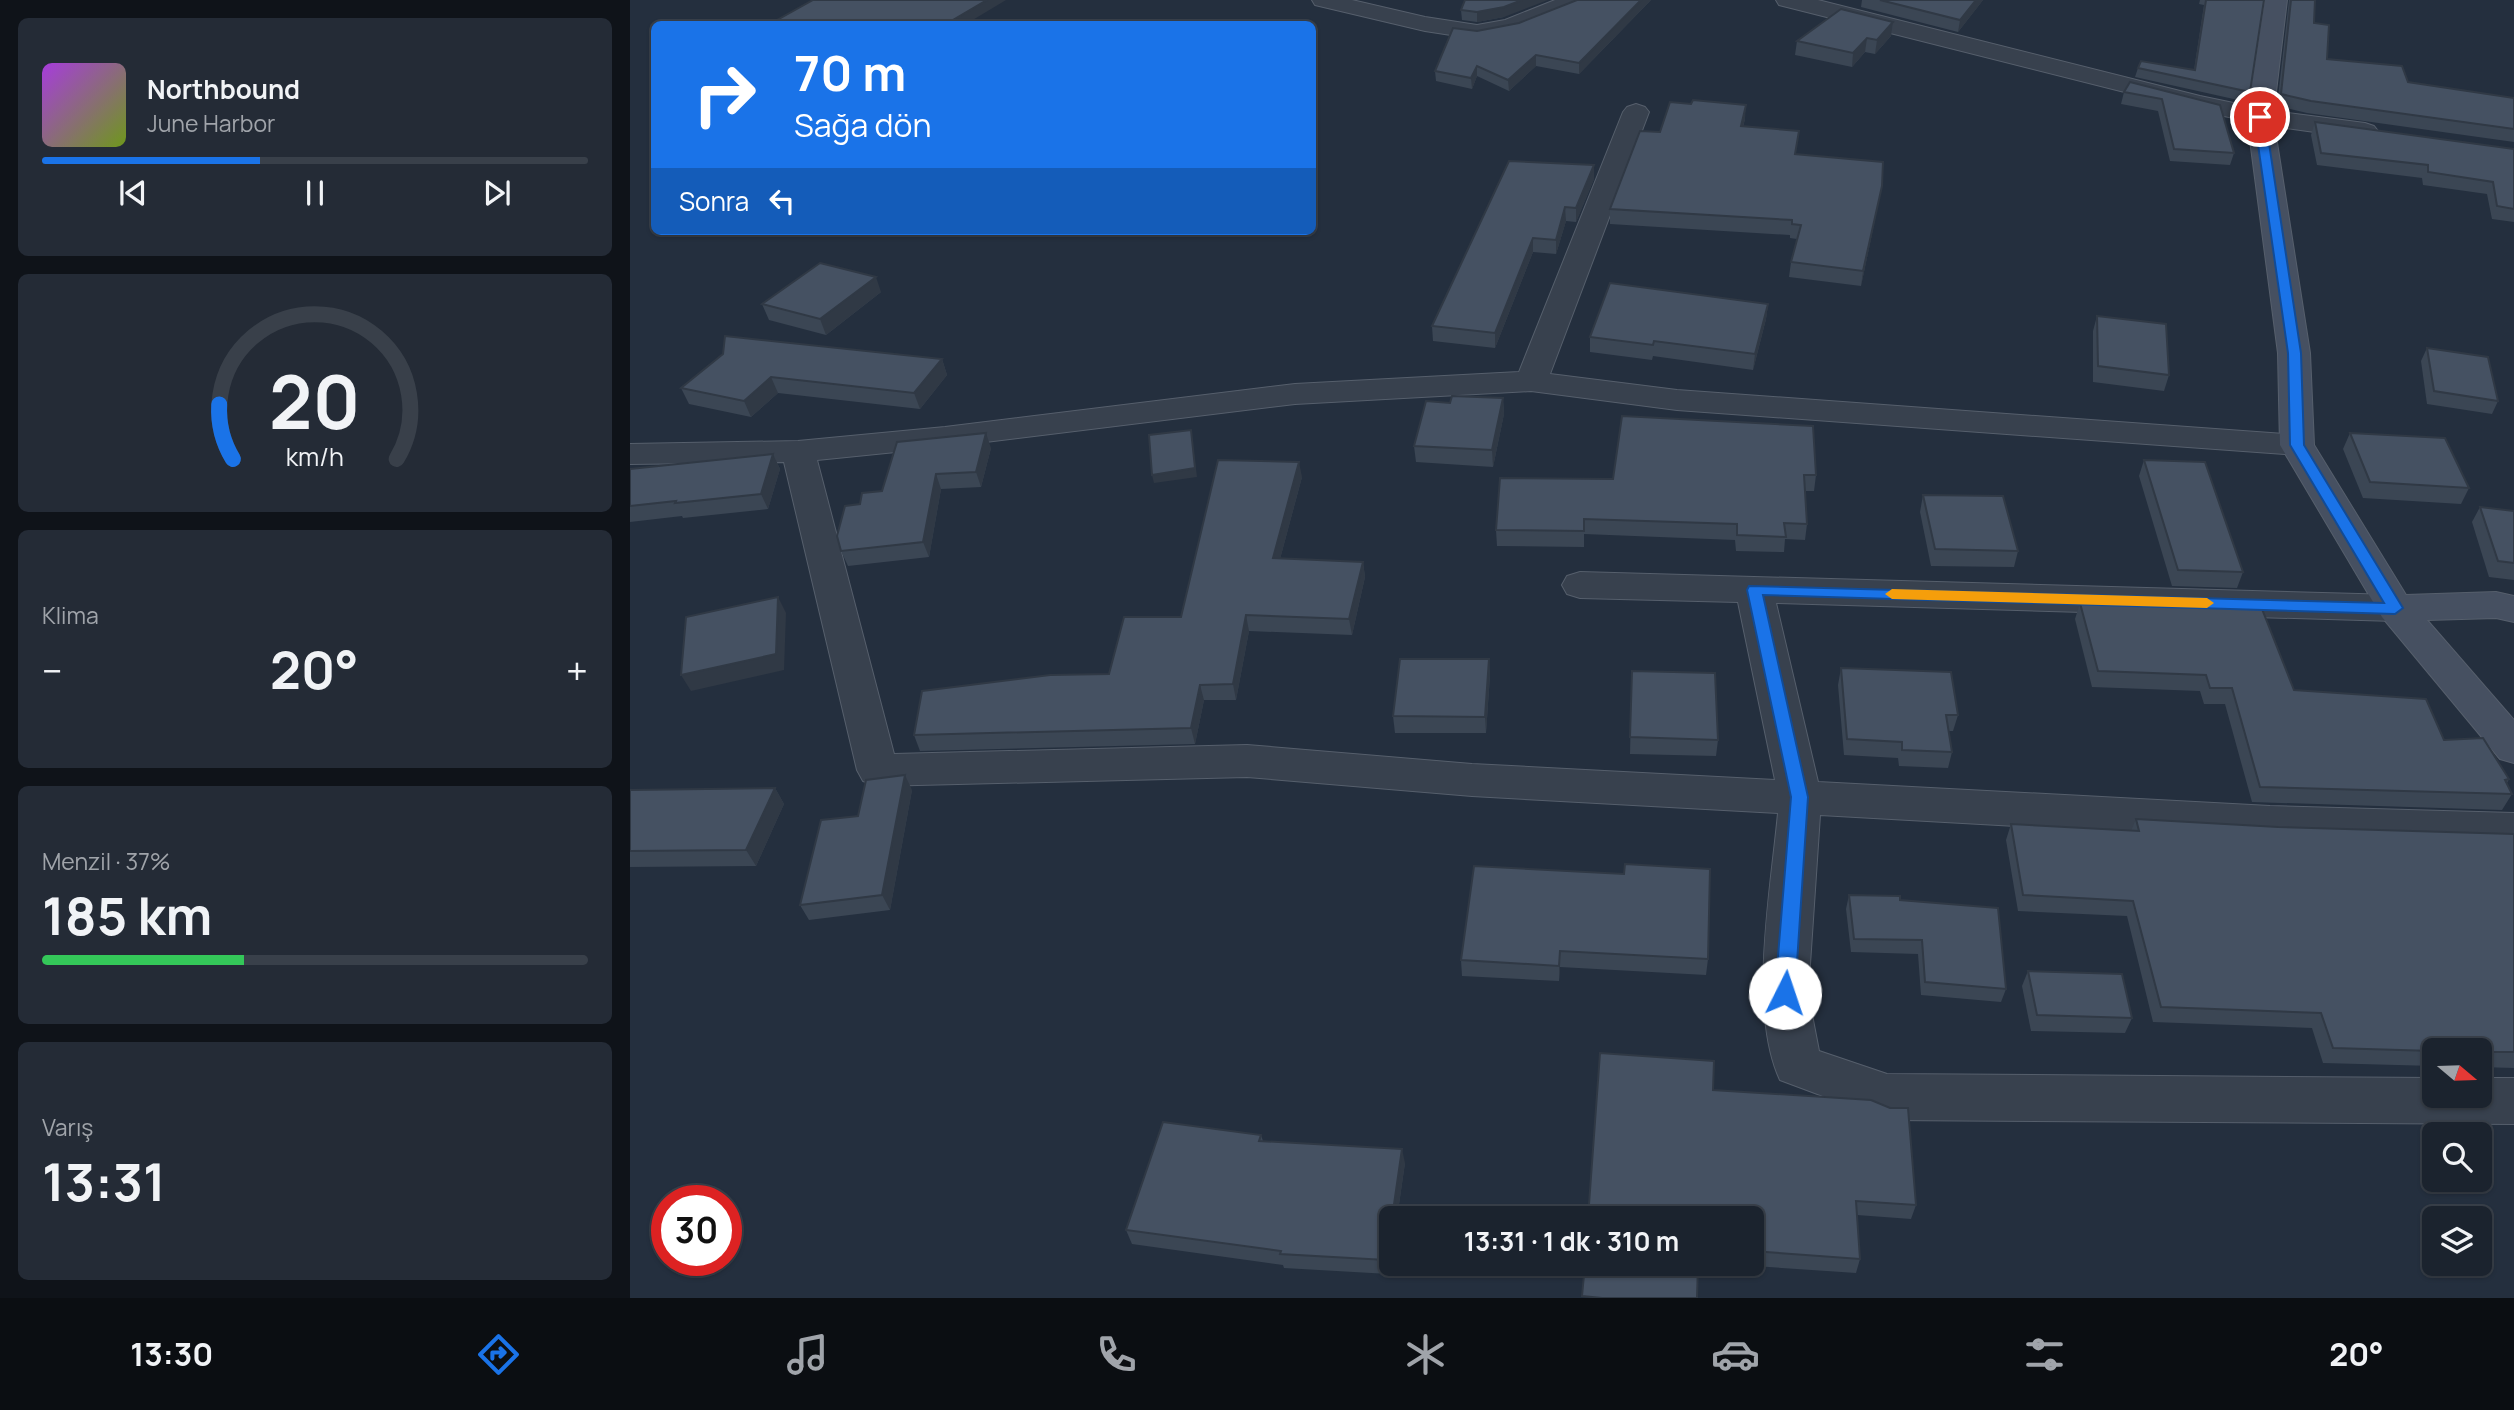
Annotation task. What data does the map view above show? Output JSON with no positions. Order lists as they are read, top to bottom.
{
  "north": "right",
  "page": {
    "turn": ["70 m", "Sağa dön"],
    "song": ["Northbound", "June Harbor"],
    "then": "Sonra",
    "tile": [
      "Klima",
      ["Menzil · 37%", "185 km"],
      ["Varış", "13:31"]
    ],
    "heat": ["−", "20°", "+"],
    "limit": "30",
    "trip": "13:31 · 1 dk · 310 m",
    "tabs": ["13:30", "20°"],
    "gauge": ["20", "km/h"]
  }
}
